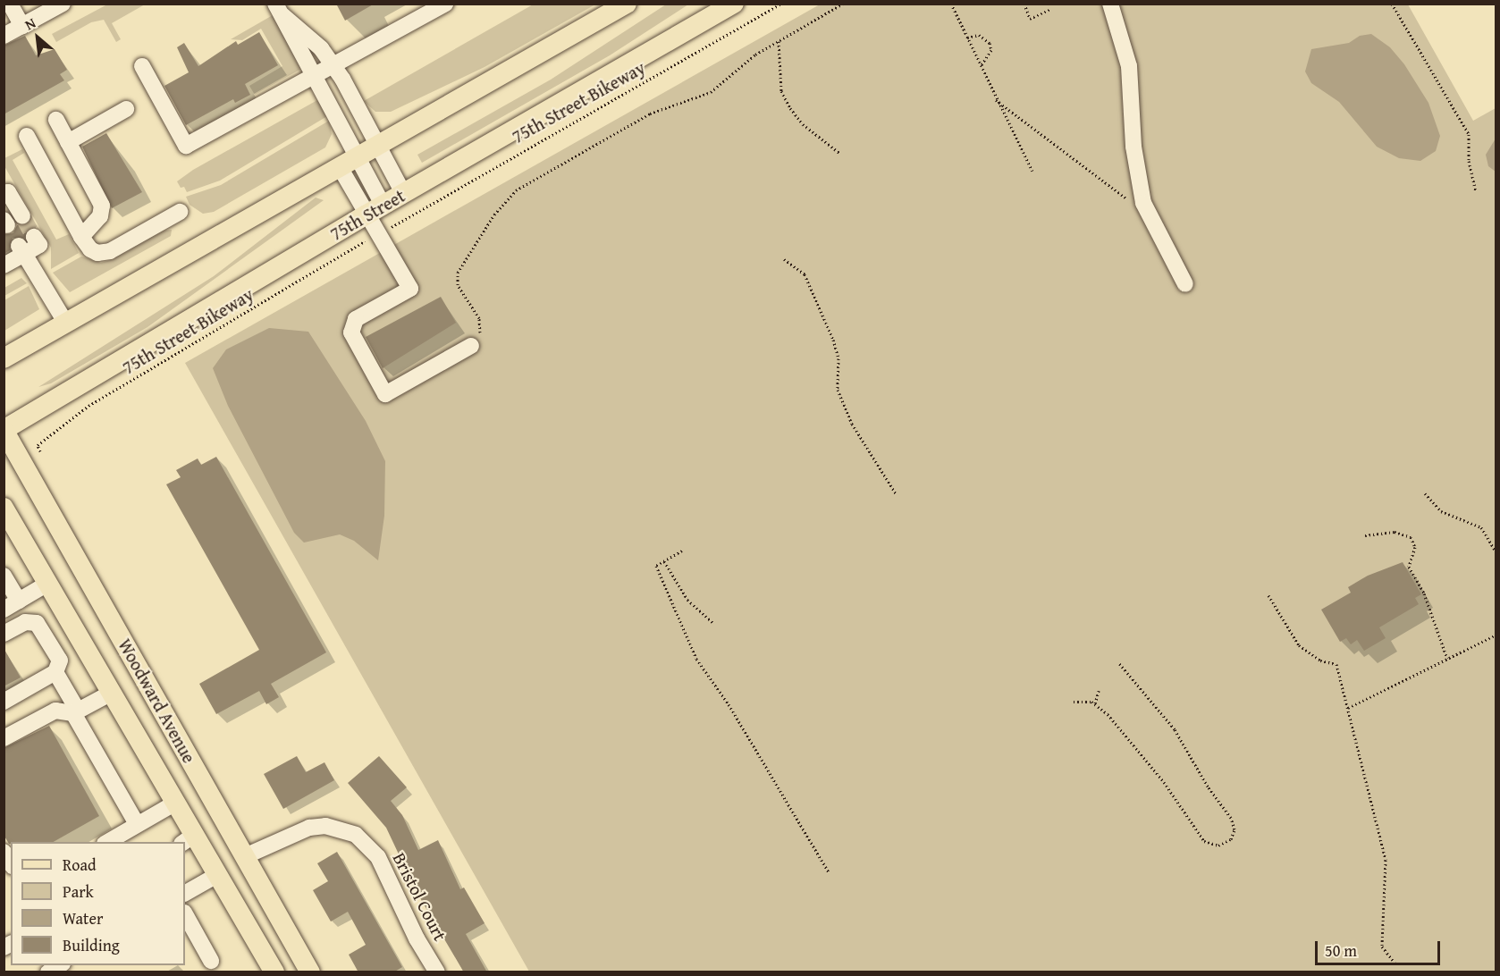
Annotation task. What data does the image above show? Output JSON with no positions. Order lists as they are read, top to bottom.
{
  "streets": {
    "main road": ["75th Street", "Woodward Avenue"],
    "street": ["Bristol Court"],
    "path": ["75th Street Bikeway"]
  },
  "crossings": [
    ["75th Street", "Woodward Avenue"],
    ["Woodward Avenue", "Bristol Court"]
  ],
  "legend": [
    "Road",
    "Park",
    "Water",
    "Building"
  ],
  "scale_bar": "50 m",
  "north": "top left"
}
